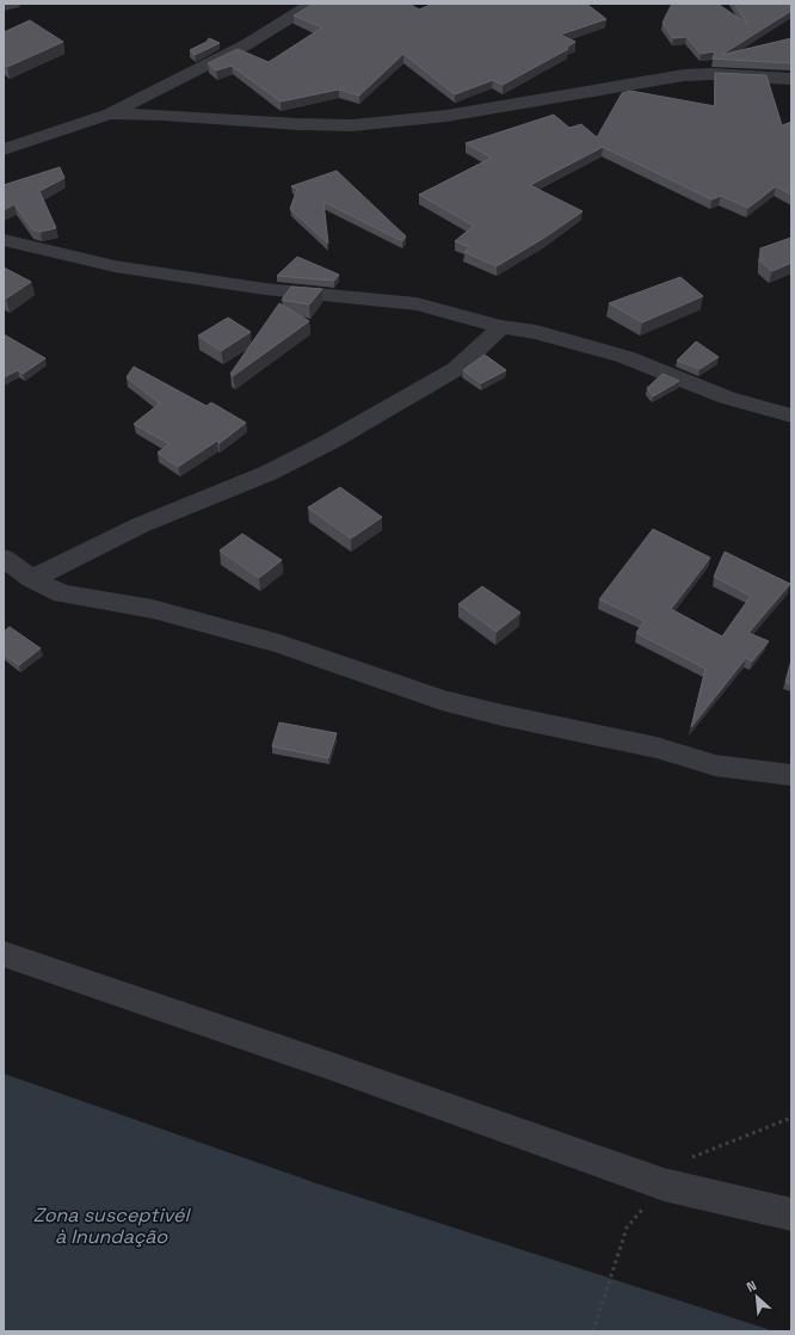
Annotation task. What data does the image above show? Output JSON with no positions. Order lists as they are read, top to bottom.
{
  "water": ["Zona susceptivél à Inundação"],
  "north": "top left"
}
